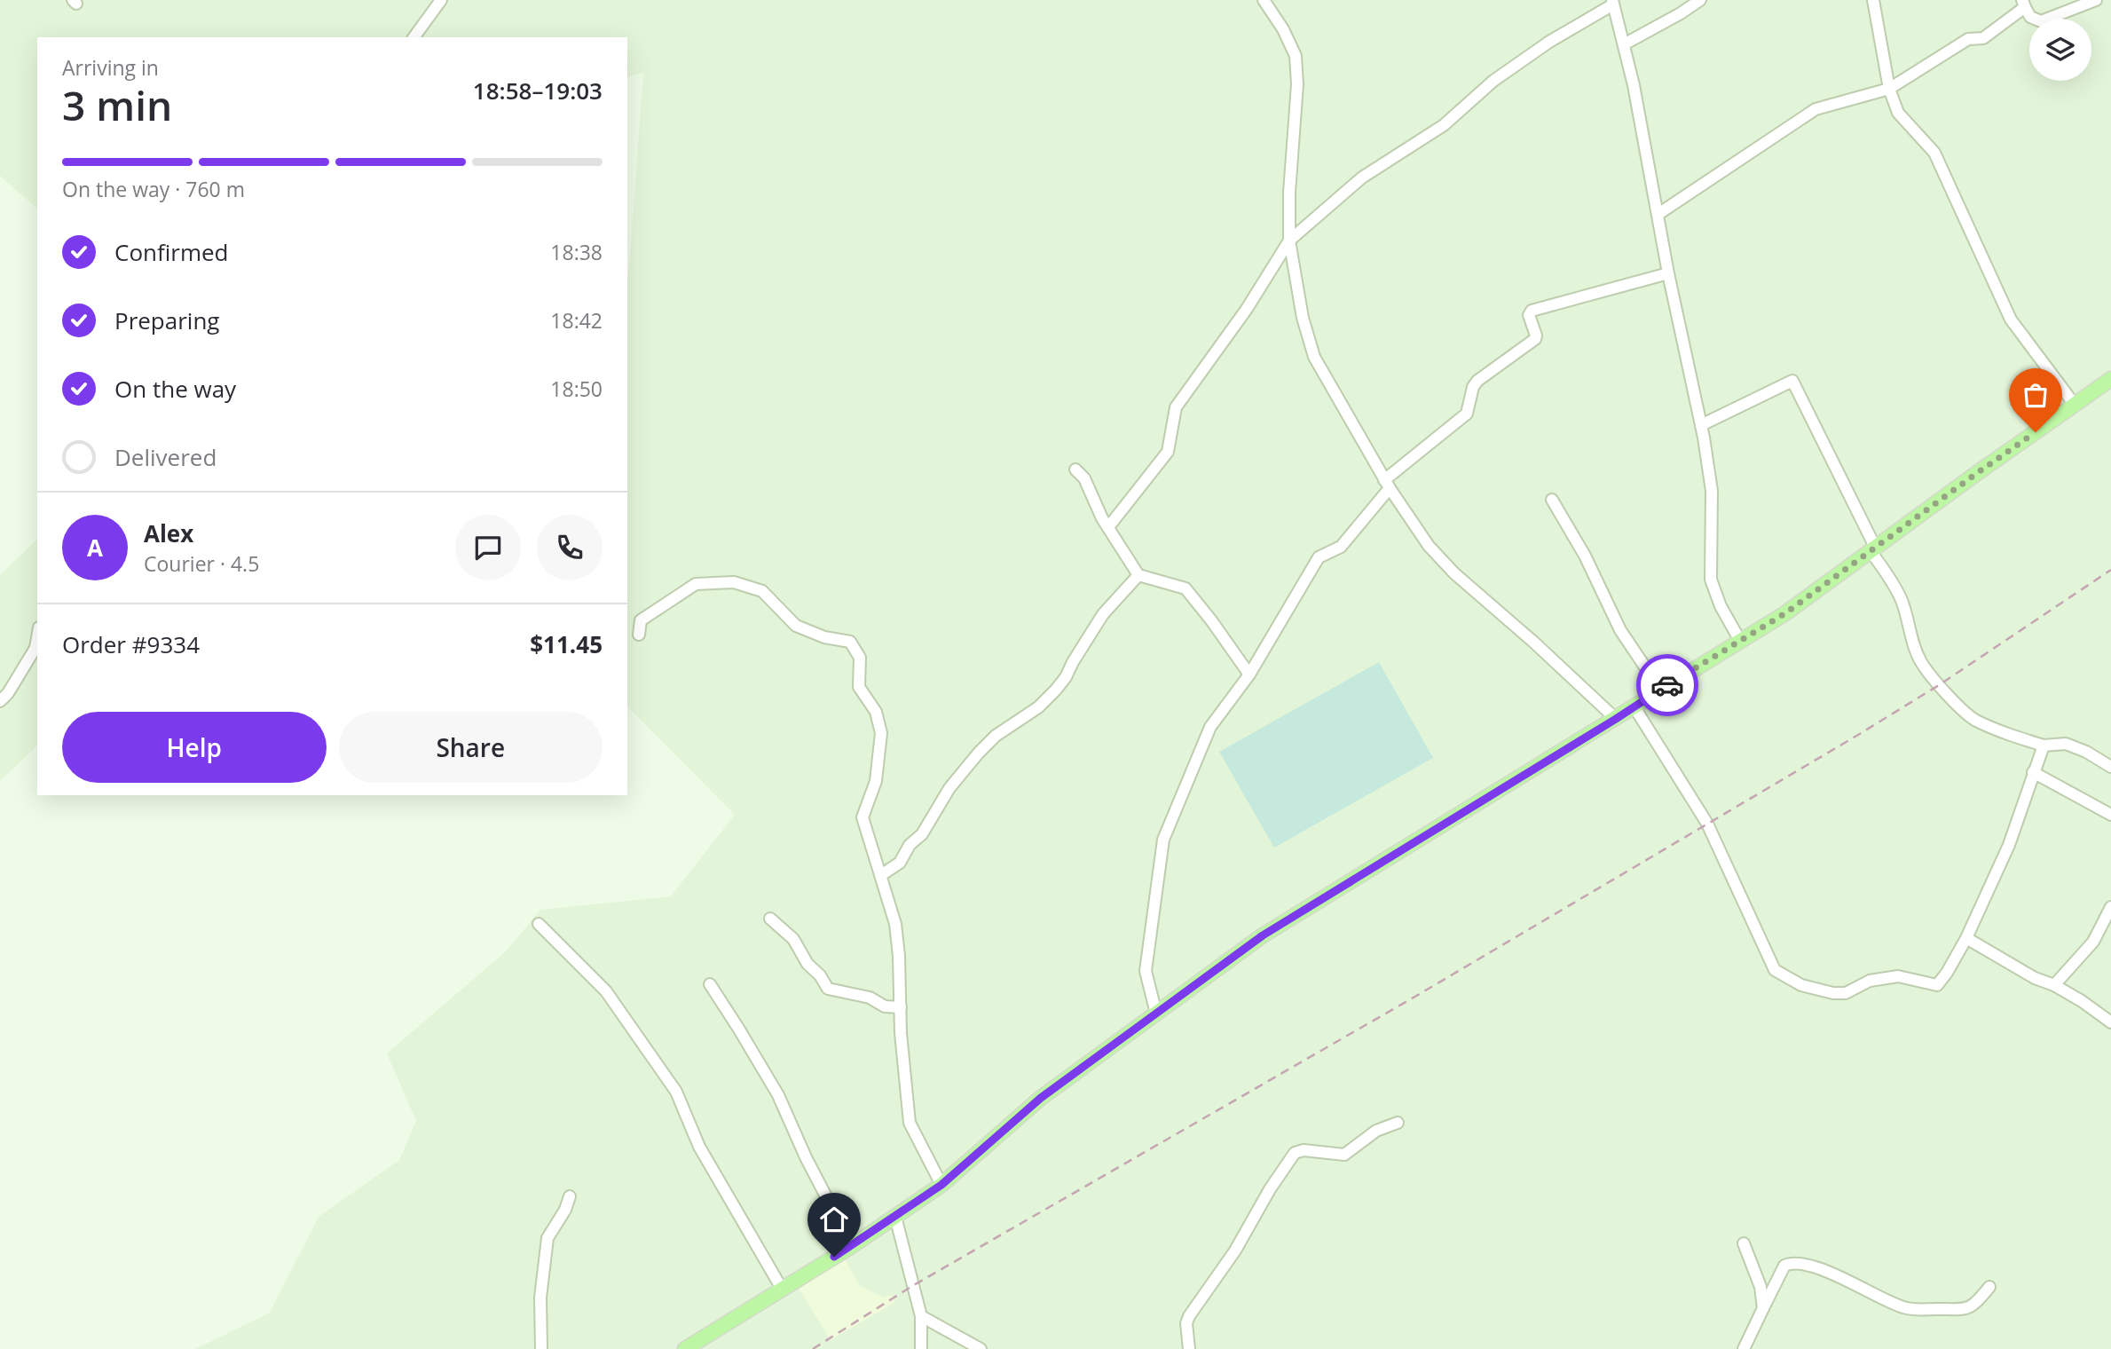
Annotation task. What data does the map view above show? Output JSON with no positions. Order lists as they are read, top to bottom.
{
  "page": {
    "heading": ["3 min", "Arriving in", "18:58–19:03"],
    "panel": [
      "Alex",
      "Courier · 4.5",
      "Order #9334",
      "$11.45"
    ],
    "bar": "On the way · 760 m",
    "list": [
      ["Confirmed", "18:38"],
      ["Preparing", "18:42"],
      ["On the way", "18:50"],
      "Delivered"
    ],
    "round": "A",
    "buttons": ["Help", "Share"]
  }
}
